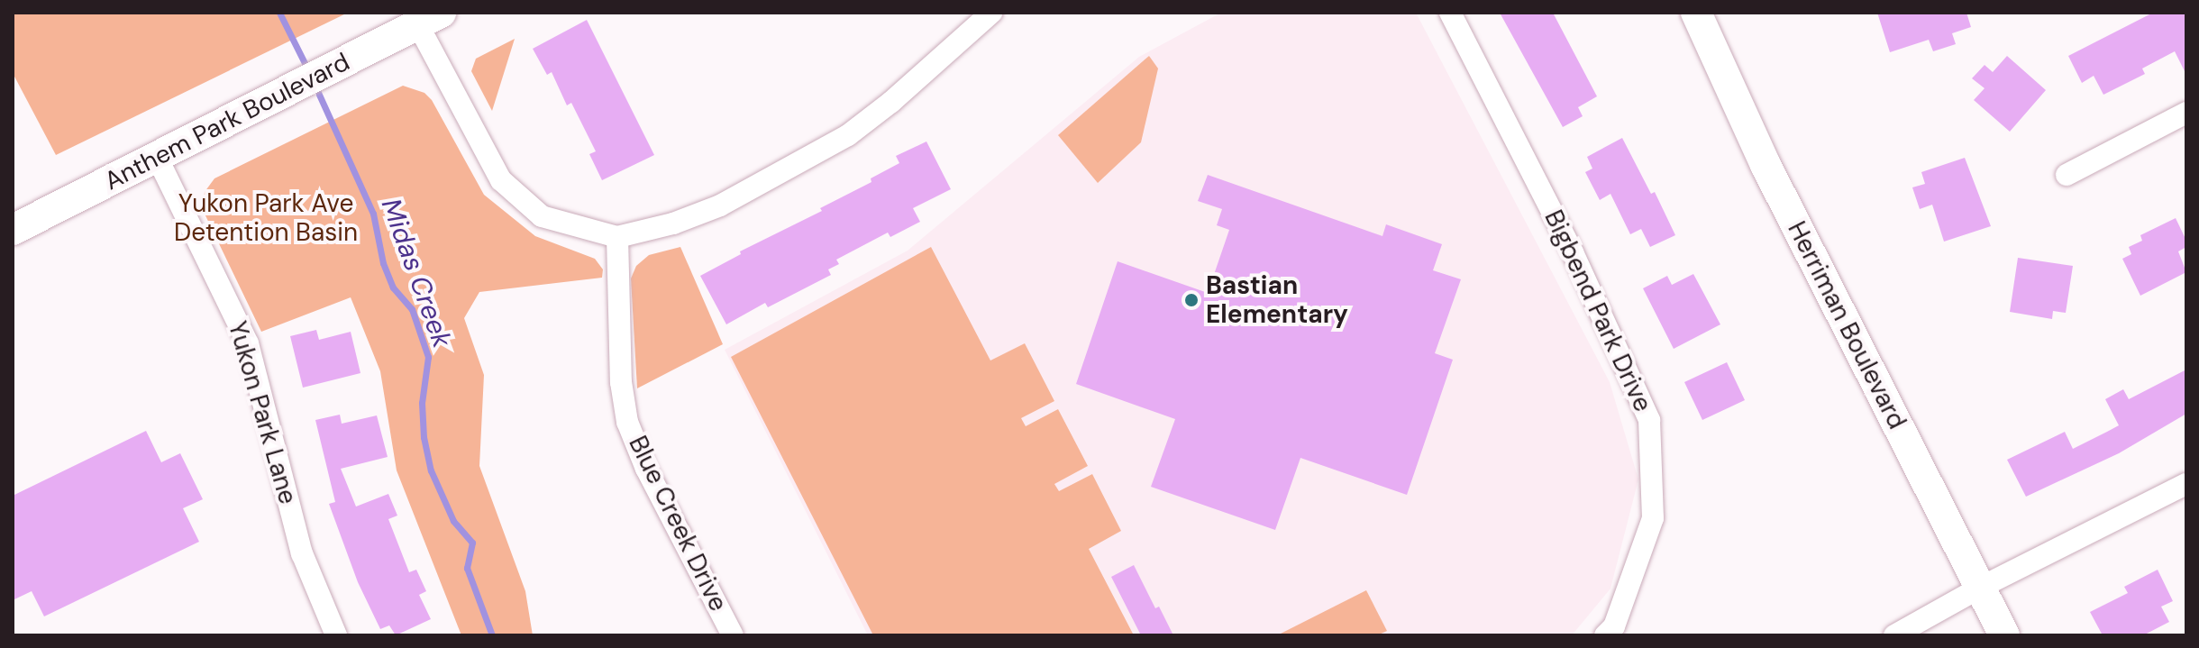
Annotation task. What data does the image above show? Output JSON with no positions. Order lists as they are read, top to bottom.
{
  "streets": {
    "main road": ["Anthem Park Boulevard", "Herriman Boulevard"],
    "street": ["Bigbend Park Drive", "Yukon Park Lane", "Blue Creek Drive"]
  },
  "crossings": [
    ["Anthem Park Boulevard", "Yukon Park Lane"]
  ],
  "water": ["Midas Creek"],
  "parks": ["Yukon Park Ave Detention Basin"],
  "places": ["Bastian Elementary"]
}
